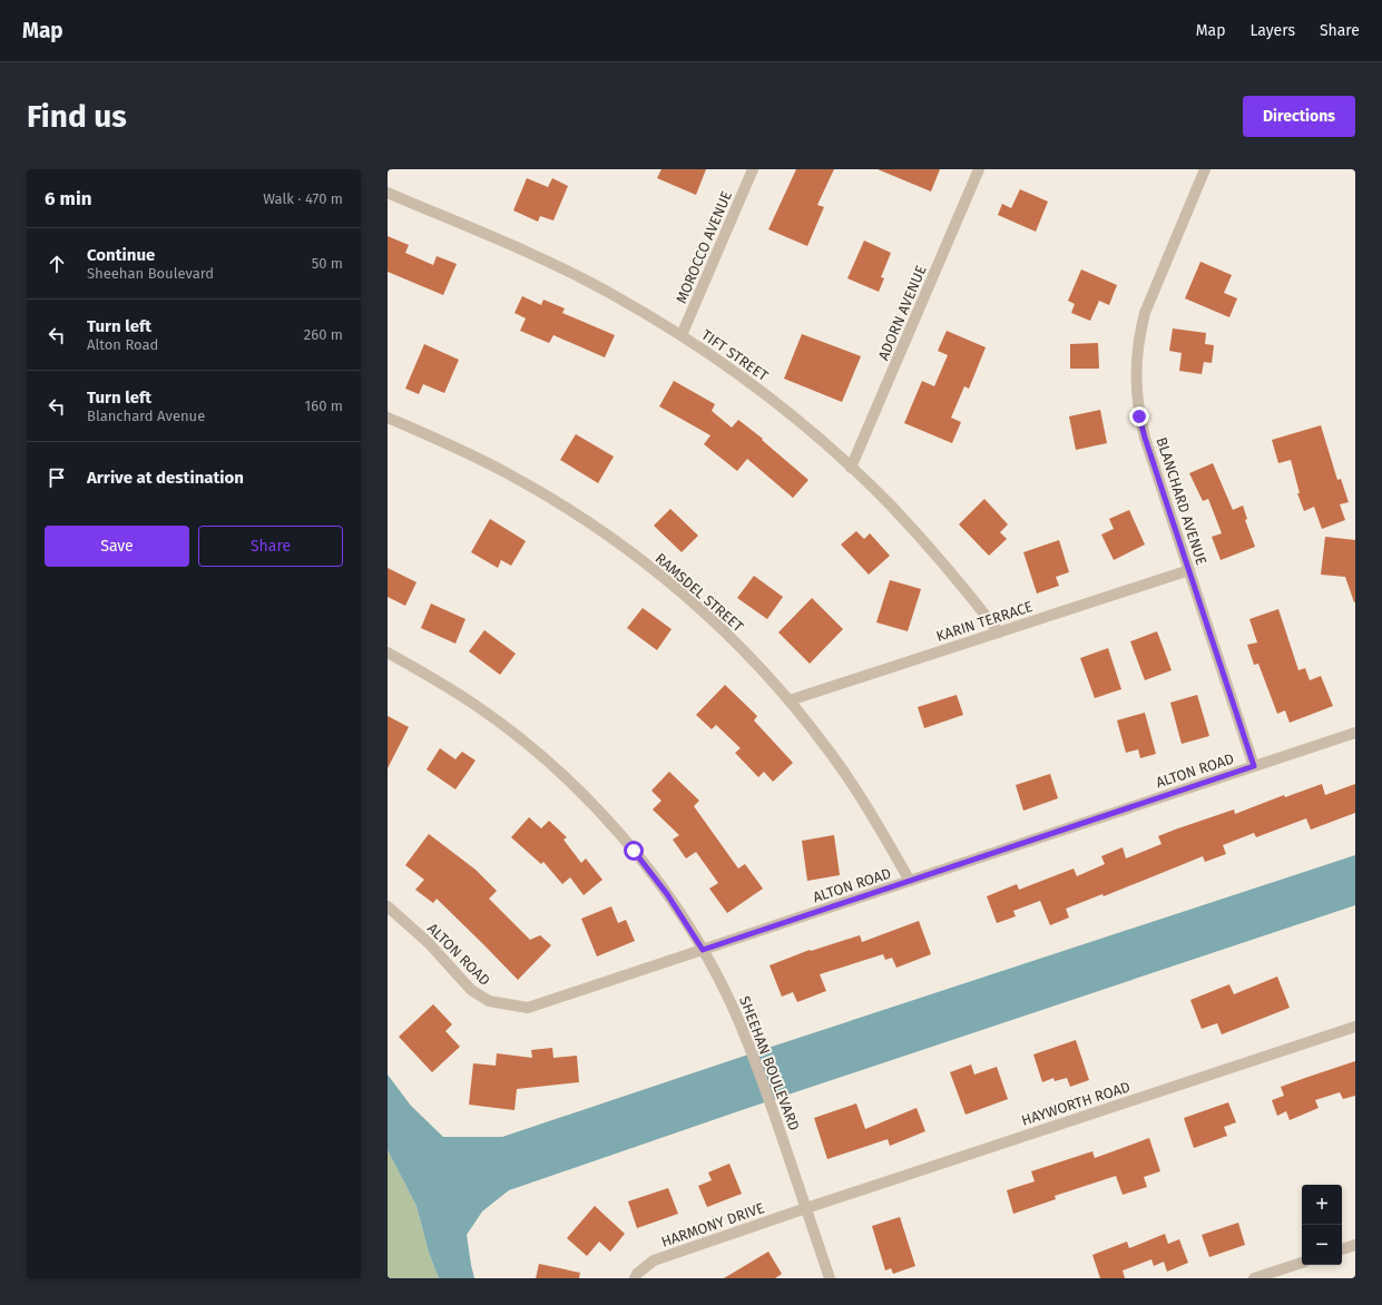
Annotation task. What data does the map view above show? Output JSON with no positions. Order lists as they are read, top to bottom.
{
  "streets": {
    "street": [
      "MOROCCO AVENUE",
      "ADORN AVENUE",
      "TIFT STREET",
      "BLANCHARD AVENUE",
      "RAMSDEL STREET",
      "KARIN TERRACE",
      "ALTON ROAD",
      "SHEEHAN BOULEVARD",
      "HAYWORTH ROAD",
      "HARMONY DRIVE"
    ]
  },
  "crossings": [
    ["MOROCCO AVENUE", "TIFT STREET"],
    ["ADORN AVENUE", "TIFT STREET"],
    ["TIFT STREET", "KARIN TERRACE"],
    ["BLANCHARD AVENUE", "KARIN TERRACE"],
    ["BLANCHARD AVENUE", "ALTON ROAD"],
    ["RAMSDEL STREET", "KARIN TERRACE"],
    ["RAMSDEL STREET", "ALTON ROAD"],
    ["ALTON ROAD", "SHEEHAN BOULEVARD"],
    ["SHEEHAN BOULEVARD", "HAYWORTH ROAD"],
    ["SHEEHAN BOULEVARD", "HARMONY DRIVE"],
    ["HAYWORTH ROAD", "HARMONY DRIVE"]
  ],
  "page": {
    "header": "Map",
    "nav": ["Map", "Layers", "Share"],
    "buttons": [
      "Directions",
      ["Save", "Share"]
    ],
    "title": "Find us",
    "heading": ["6 min", "Walk · 470 m"],
    "list": [
      ["Continue", "Sheehan Boulevard", "50 m"],
      ["Turn left", "Alton Road", "260 m"],
      ["Turn left", "Blanchard Avenue", "160 m"],
      "Arrive at destination"
    ],
    "map_buttons": ["+", "−"]
  }
}
